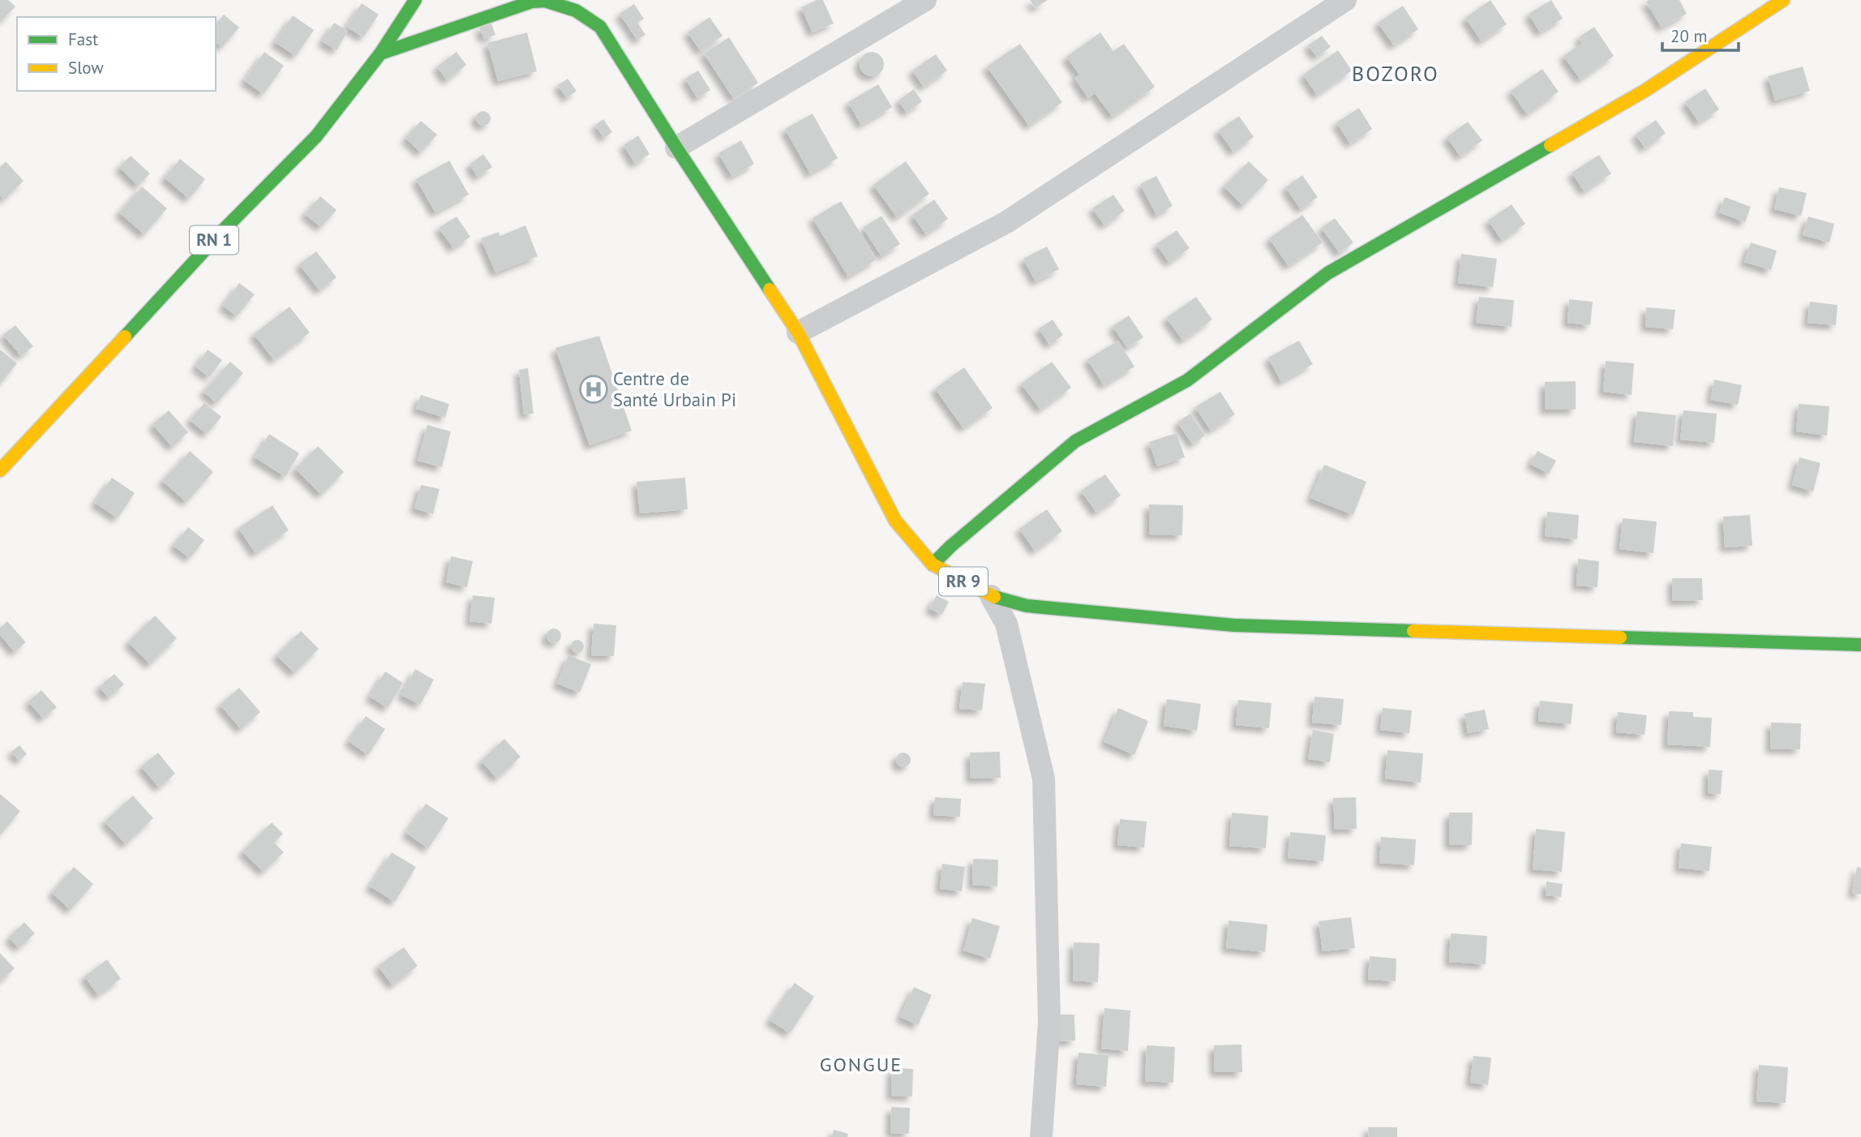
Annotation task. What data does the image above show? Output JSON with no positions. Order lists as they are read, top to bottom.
{
  "streets": {
    "main road": ["RN 1", "RR 9"]
  },
  "crossings": [
    ["RN 1", "RR 9"]
  ],
  "districts": ["BOZORO", "GONGUE"],
  "places": {
    "hospital": ["Centre de Santé Urbain Pi"]
  },
  "legend": ["Fast", "Slow"],
  "scale_bar": "20 m"
}
